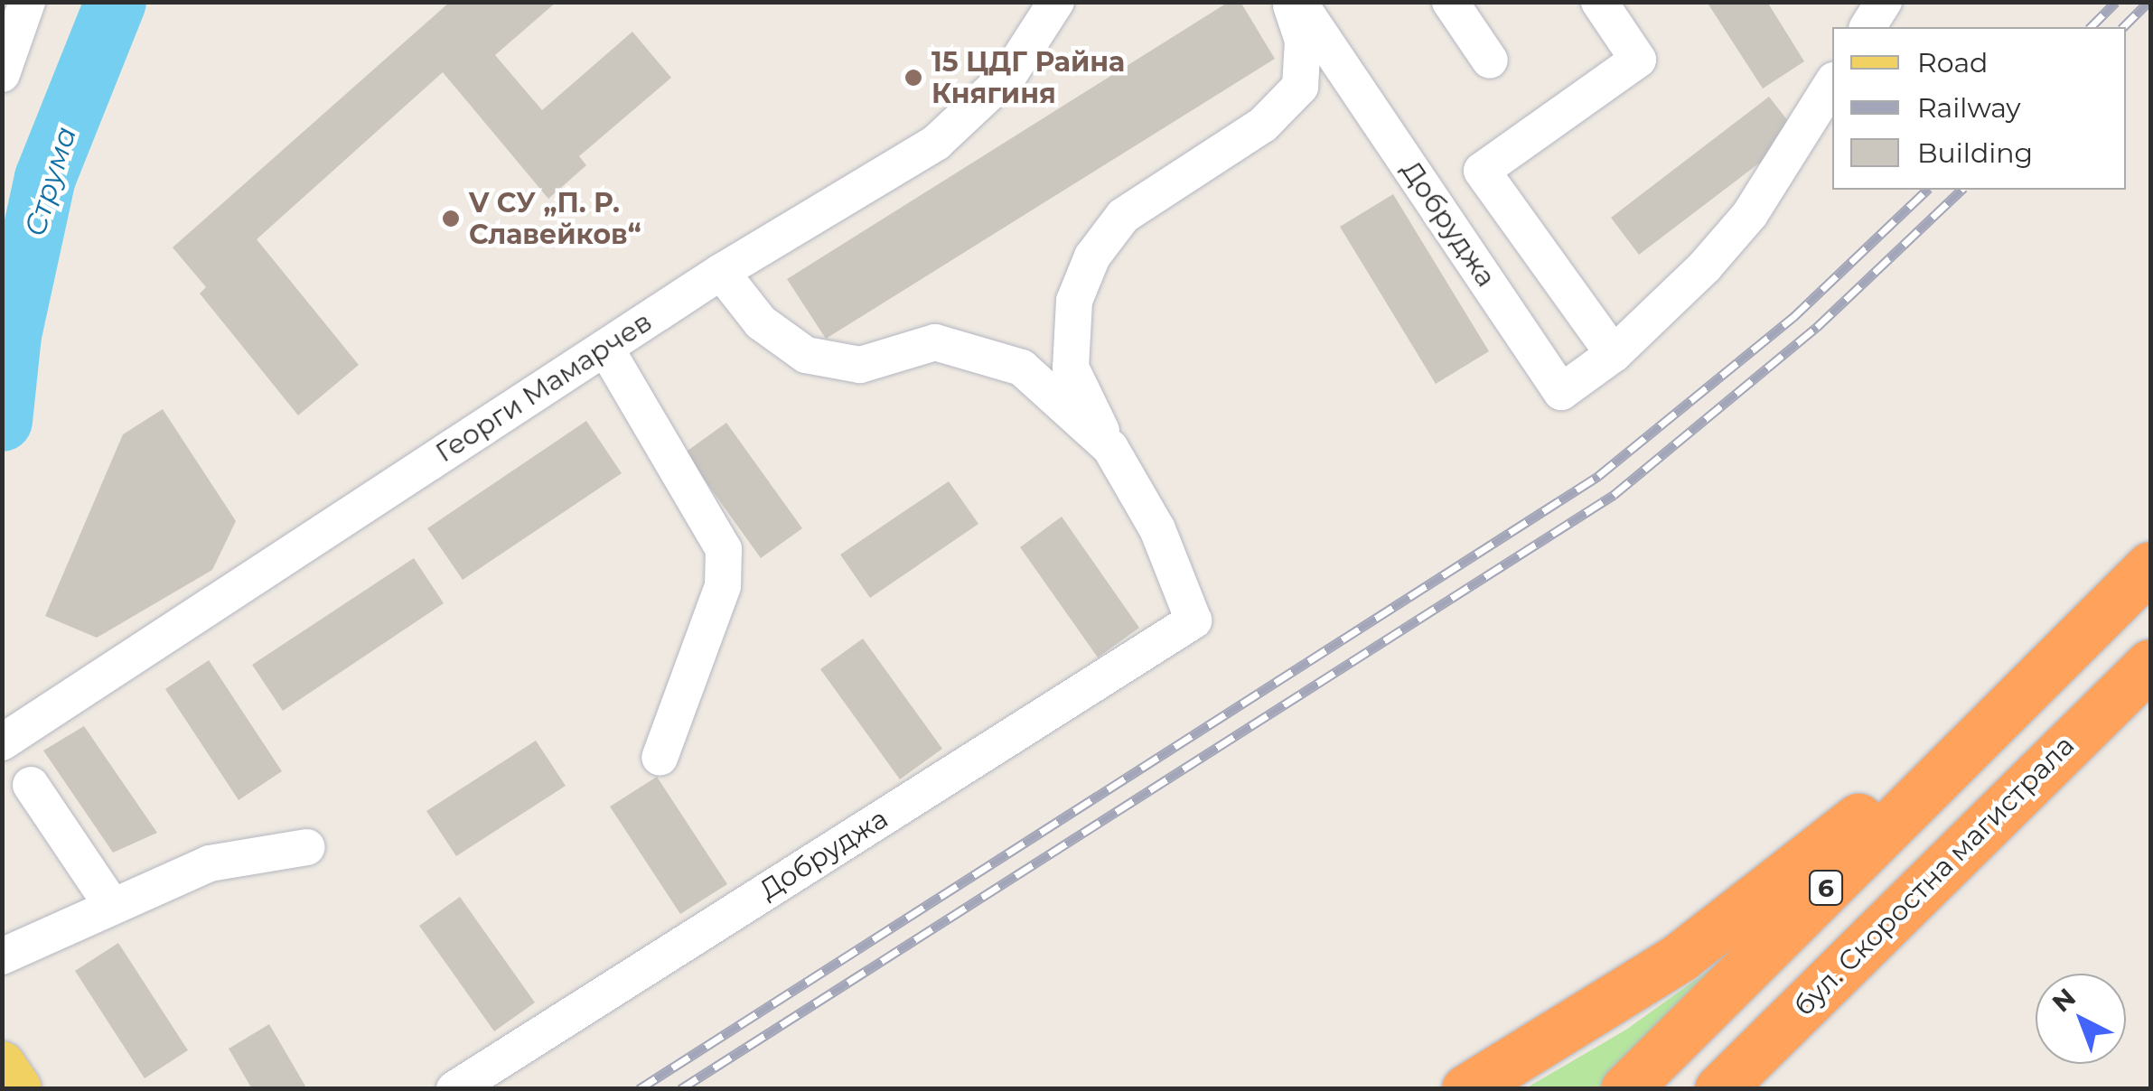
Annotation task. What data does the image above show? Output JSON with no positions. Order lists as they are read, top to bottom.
{
  "streets": {
    "highway": ["бул. Скоростна магистрала", "6"],
    "street": ["Добруджа", "Георги Мамарчев"]
  },
  "water": ["Струма"],
  "places": ["15 ЦДГ Райна Княгиня", "V СУ „П. Р. Славейков“"],
  "legend": ["Road", "Railway", "Building"],
  "north": "top left"
}
